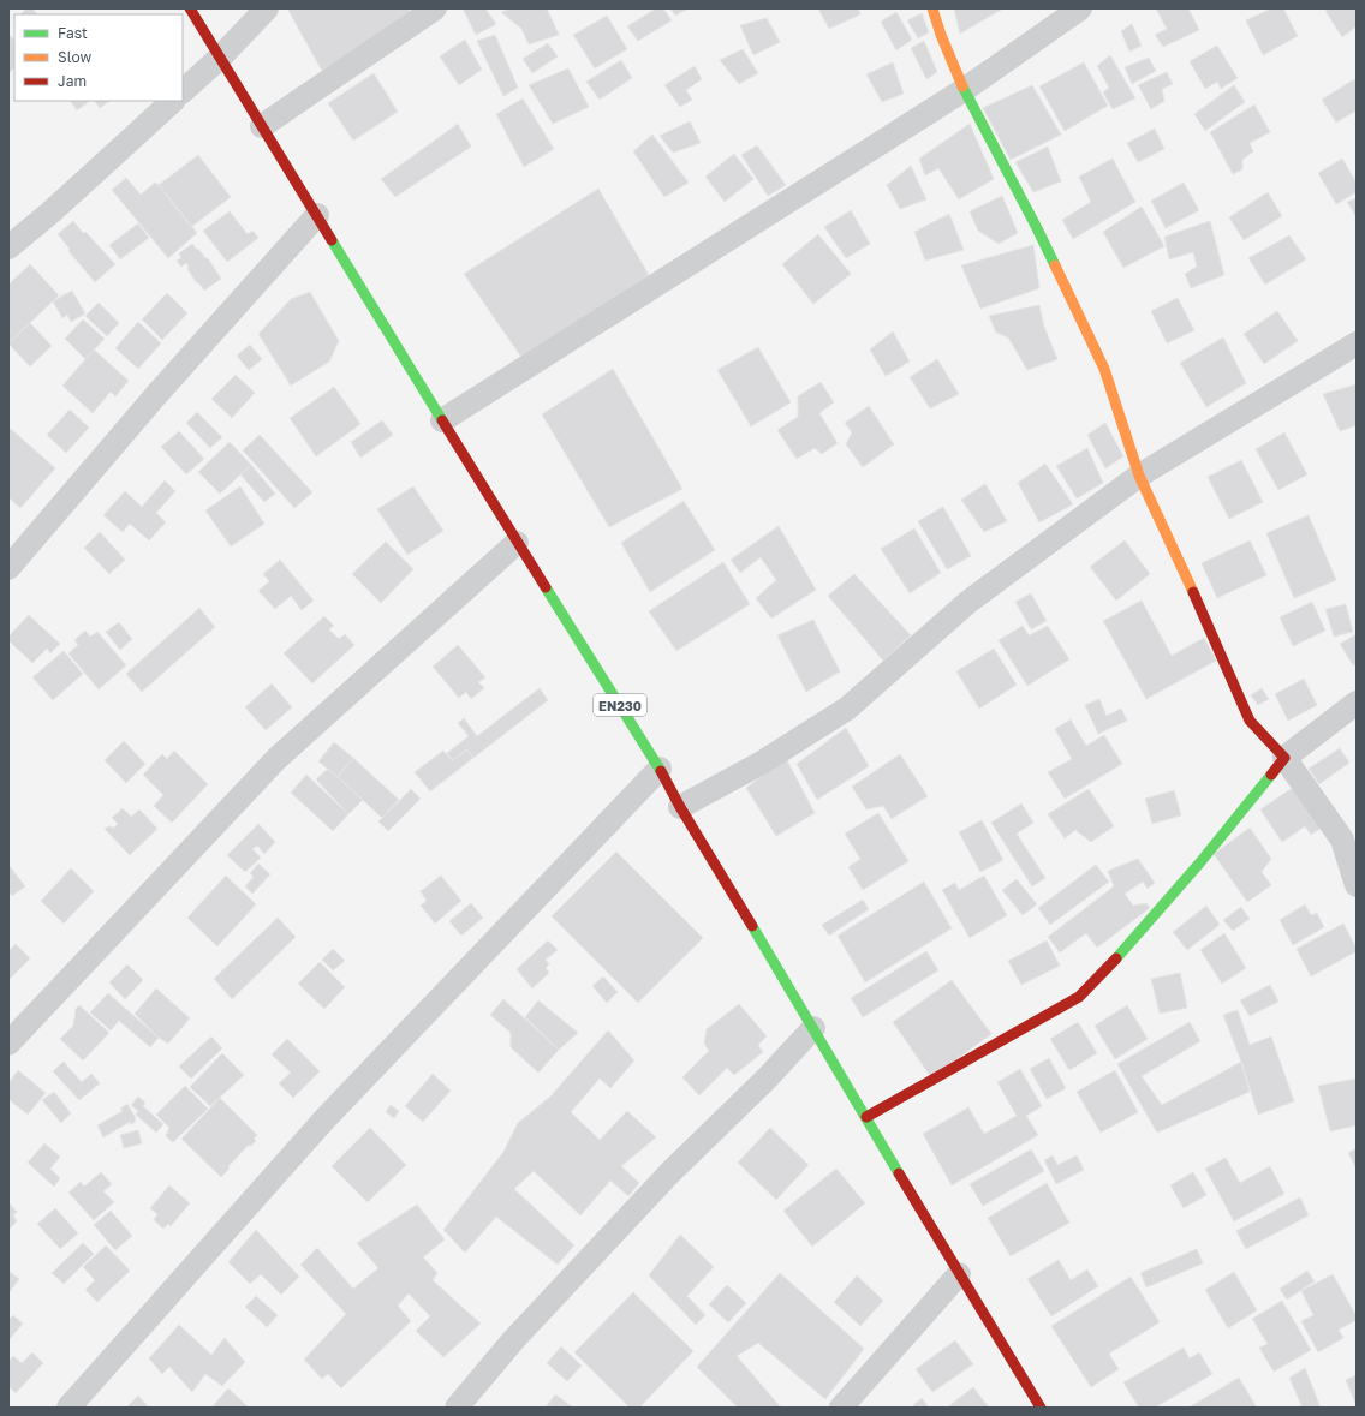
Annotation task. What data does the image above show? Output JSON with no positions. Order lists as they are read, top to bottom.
{
  "streets": {
    "main road": ["EN230"]
  },
  "legend": ["Fast", "Slow", "Jam"]
}
